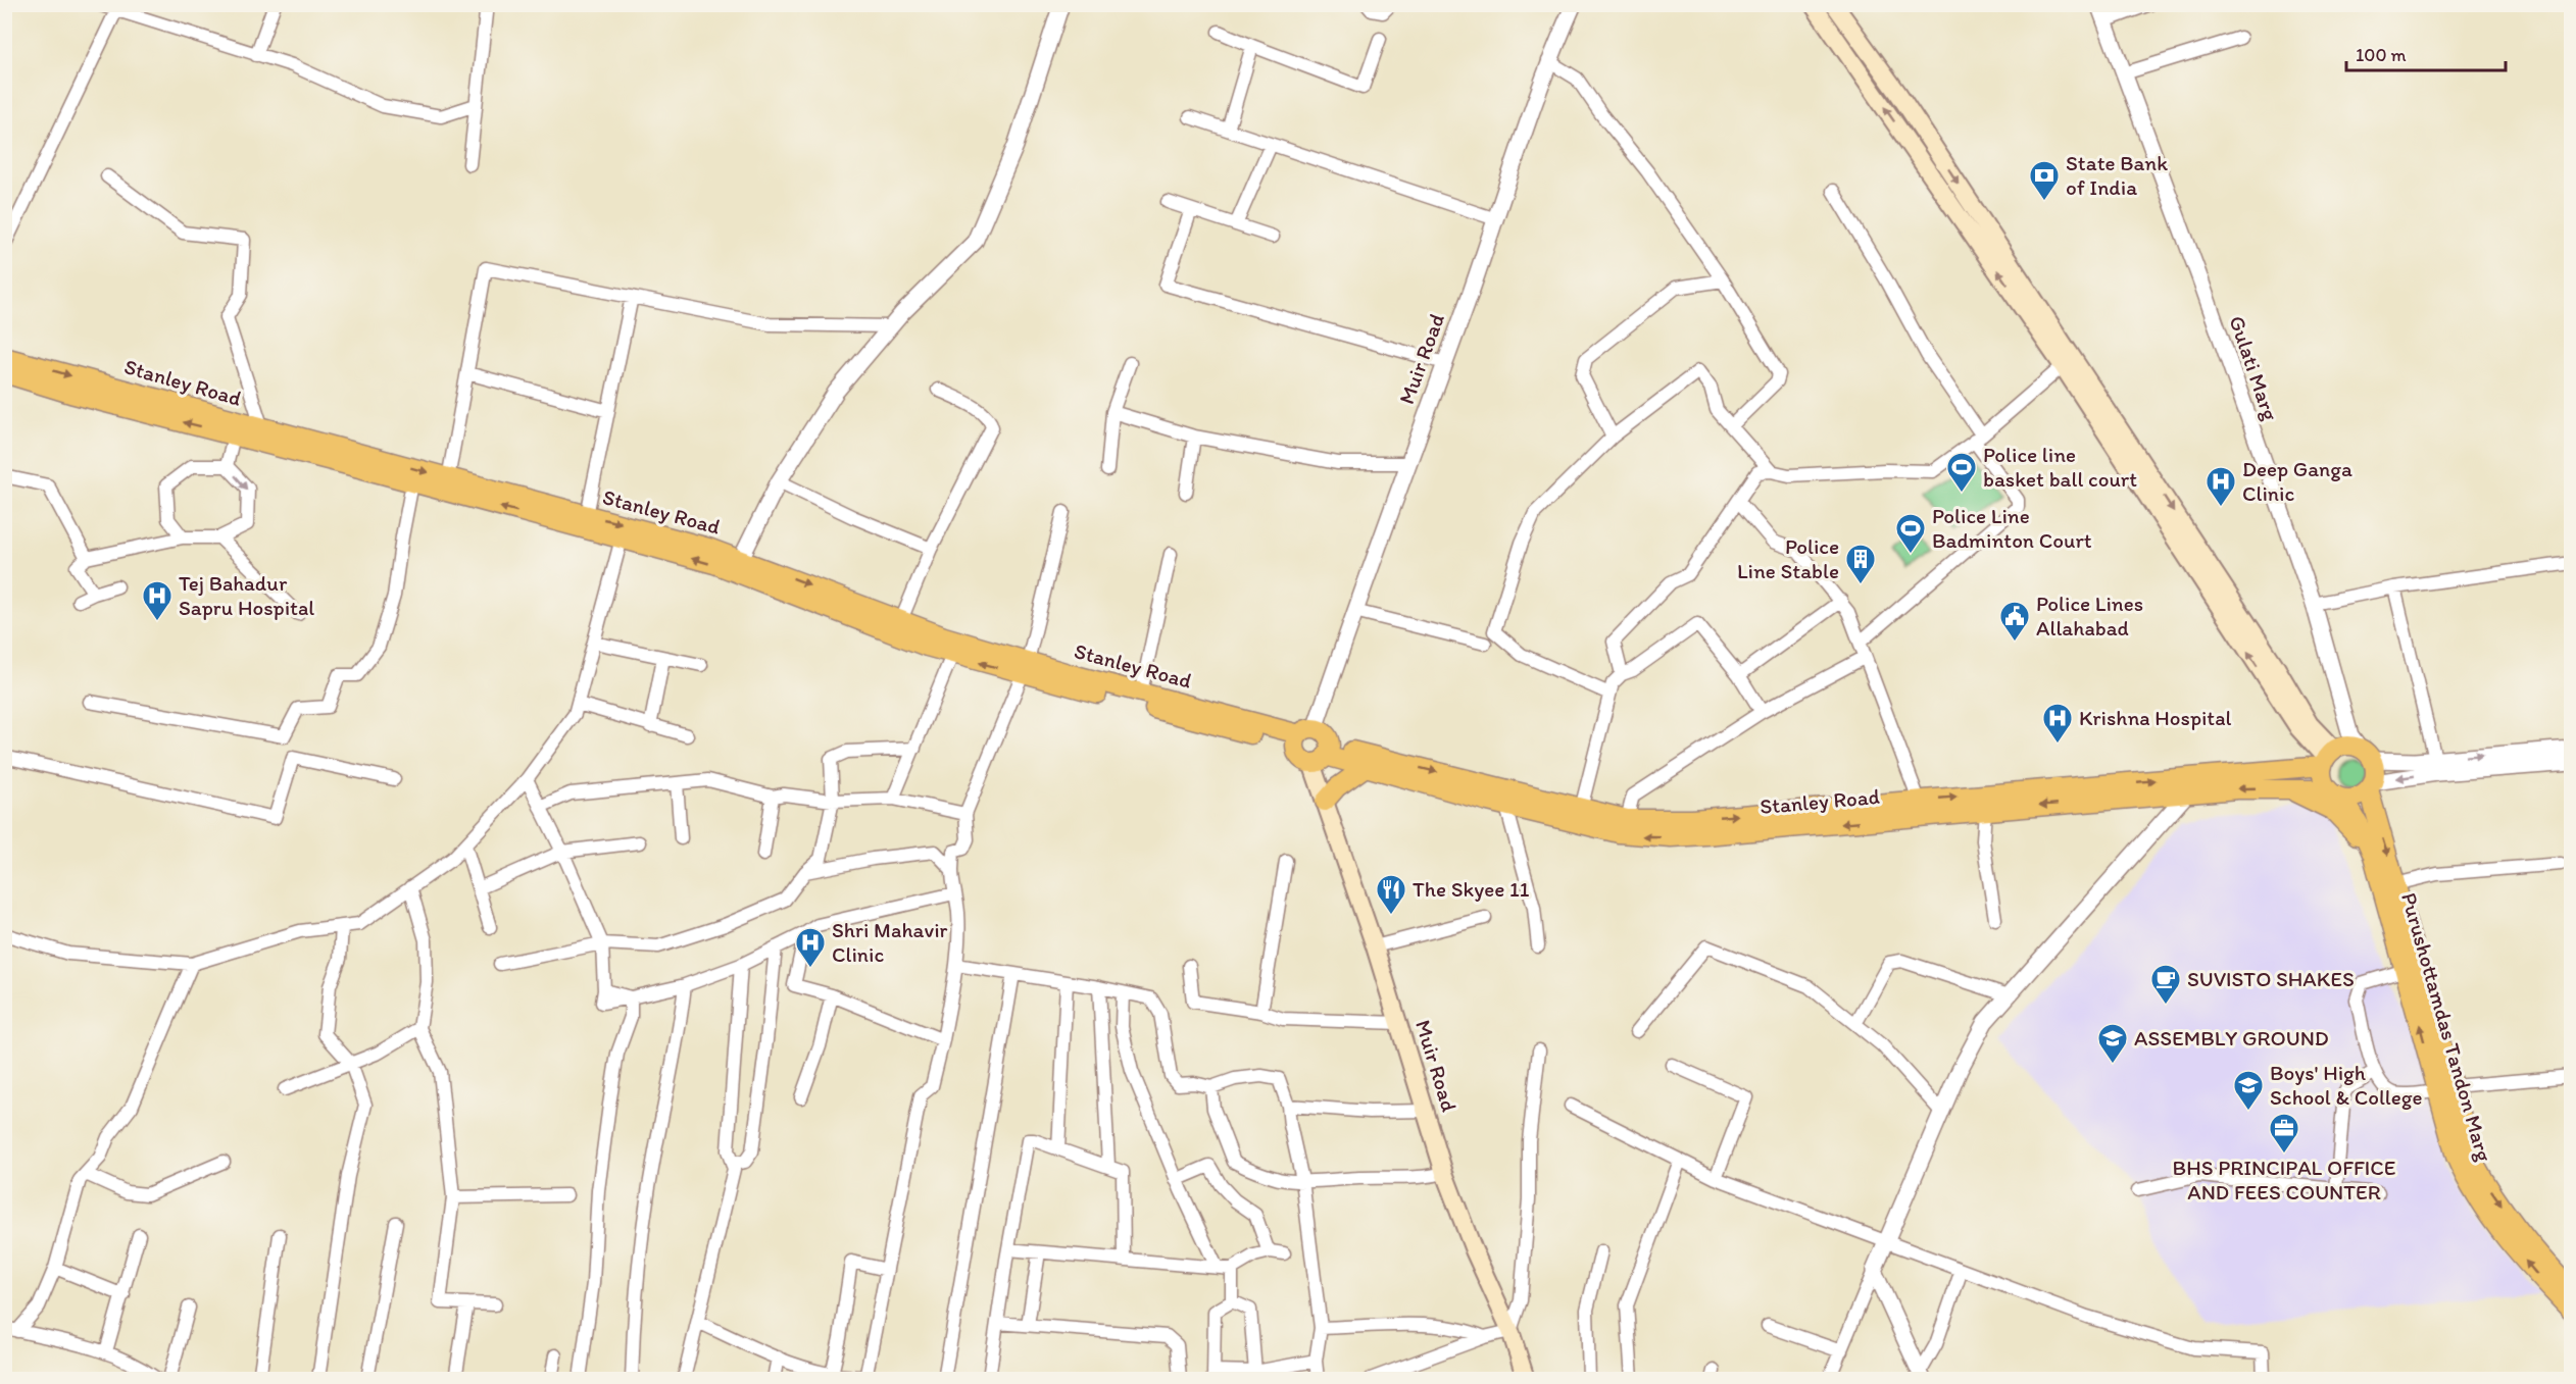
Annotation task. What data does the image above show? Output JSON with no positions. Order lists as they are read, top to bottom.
{
  "streets": {
    "main road": ["Muir Road", "Stanley Road", "Purushottamdas Tandon Marg"],
    "street": ["Gulati Marg"]
  },
  "crossings": [
    ["Muir Road", "Stanley Road"],
    ["Gulati Marg", "Stanley Road"],
    ["Gulati Marg", "Purushottamdas Tandon Marg"],
    ["Stanley Road", "Purushottamdas Tandon Marg"]
  ],
  "places": {
    "bank": ["State Bank of India"],
    "sports": ["Police line basket ball court", "Police Line Badminton Court"],
    "hospital": [
      "Deep Ganga Clinic",
      "Tej Bahadur Sapru Hospital",
      "Krishna Hospital",
      "Shri Mahavir Clinic"
    ],
    "building": ["Police Line Stable"],
    "public building": ["Police Lines Allahabad"],
    "restaurant": ["The Skyee 11"],
    "cafe": ["SUVISTO SHAKES"],
    "school or university": ["ASSEMBLY GROUND", "Boys' High School & College"],
    "office": ["BHS PRINCIPAL OFFICE AND FEES COUNTER"]
  },
  "scale_bar": "100 m"
}
